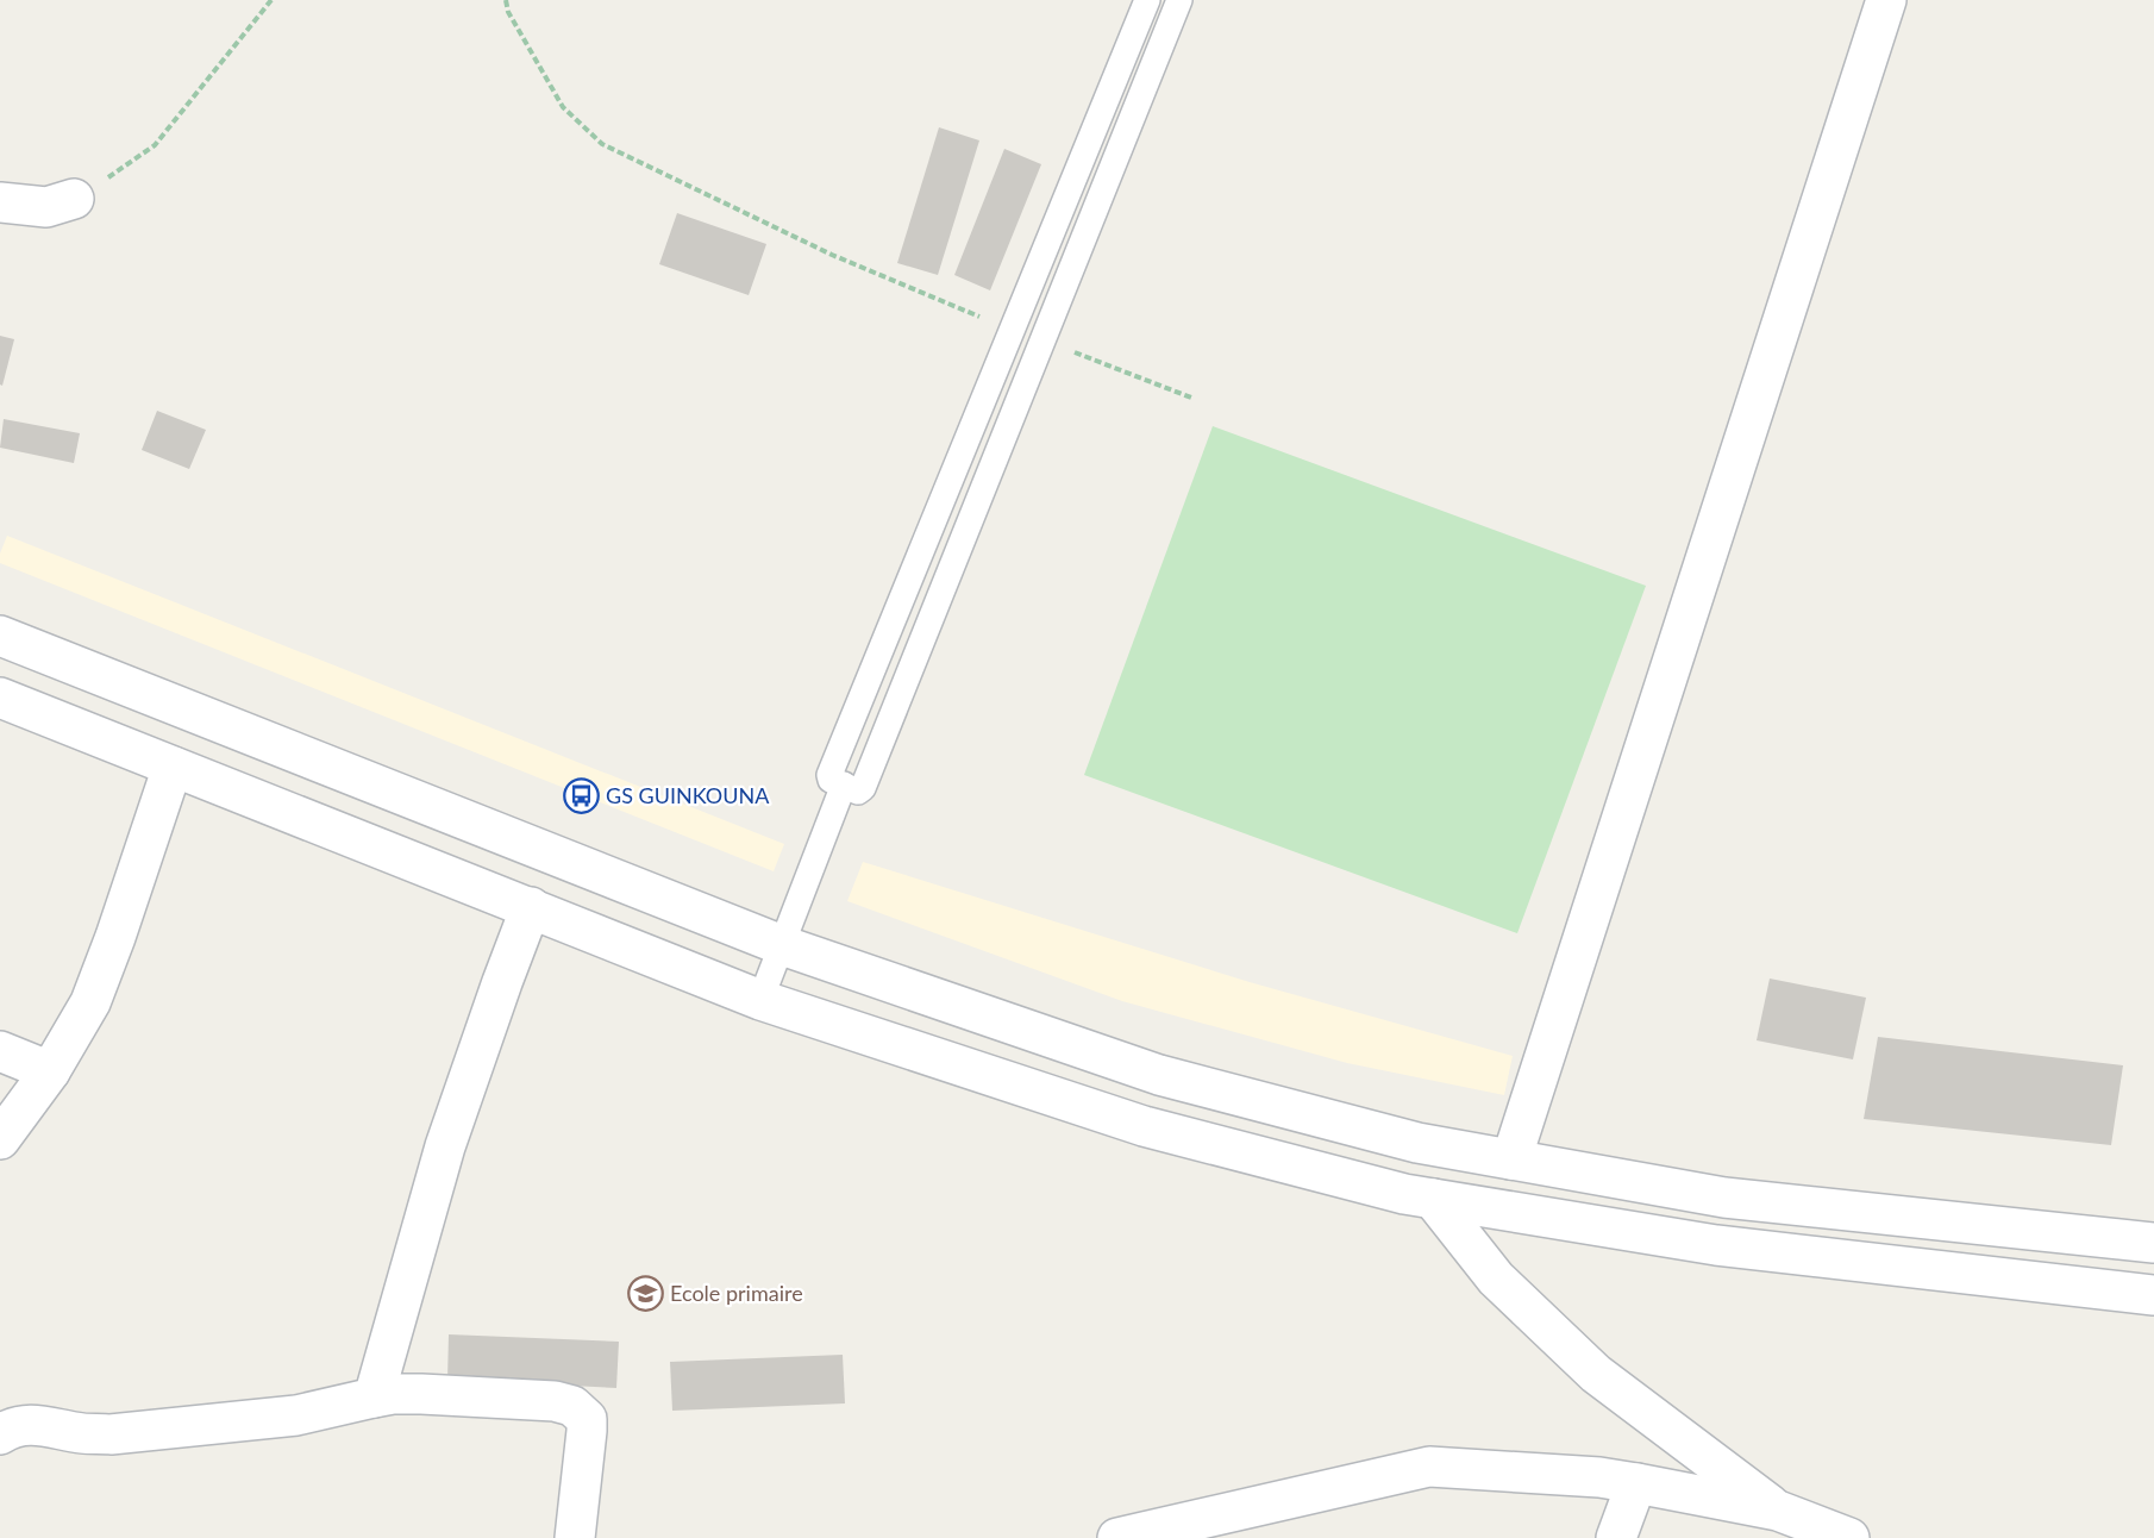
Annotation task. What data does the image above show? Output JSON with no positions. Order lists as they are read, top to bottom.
{
  "places": {
    "bus stop": ["GS GUINKOUNA"],
    "school or university": ["Ecole primaire"]
  }
}
